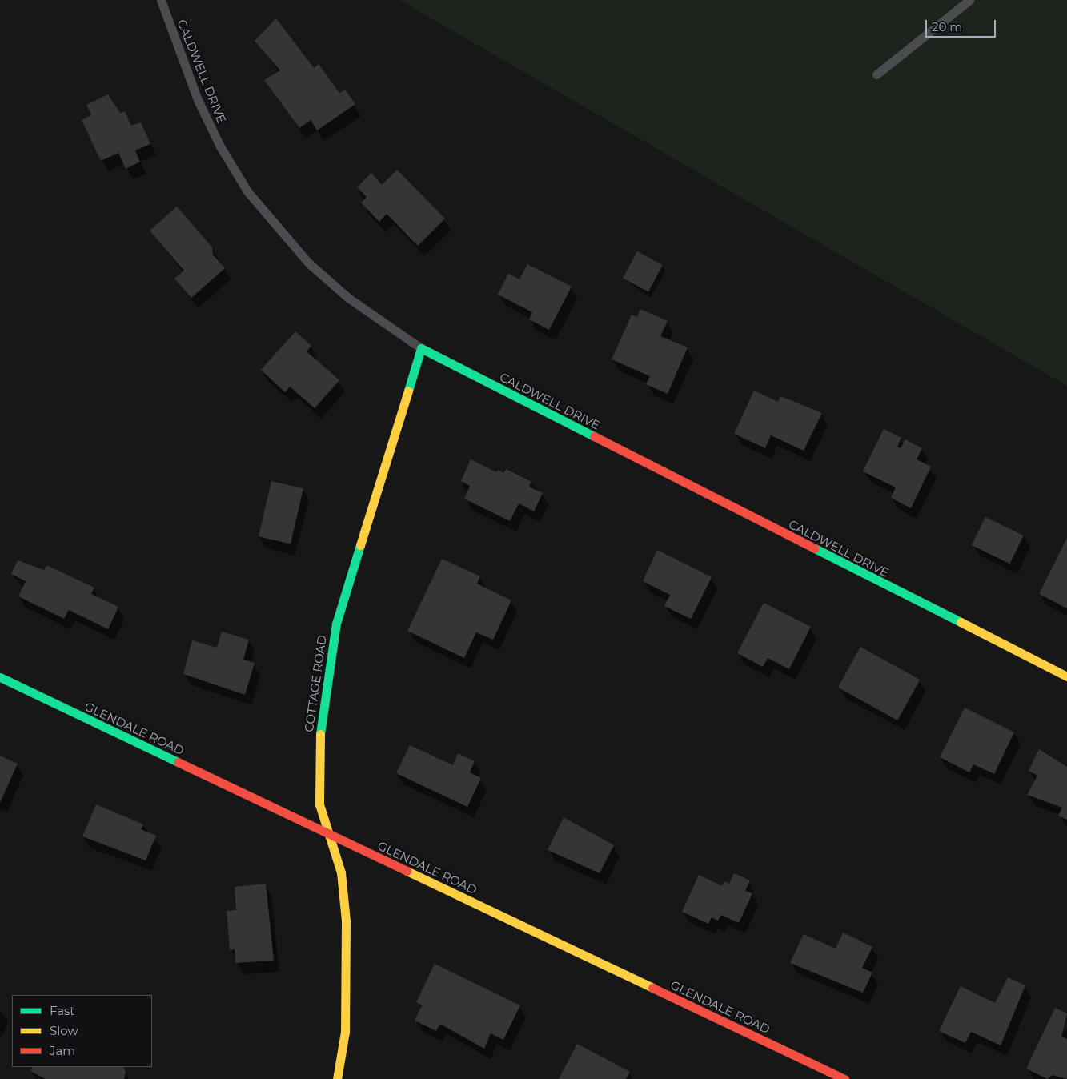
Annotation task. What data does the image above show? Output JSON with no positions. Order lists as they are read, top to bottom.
{
  "streets": {
    "street": ["CALDWELL DRIVE", "COTTAGE ROAD", "GLENDALE ROAD"]
  },
  "crossings": [
    ["CALDWELL DRIVE", "COTTAGE ROAD"],
    ["COTTAGE ROAD", "GLENDALE ROAD"]
  ],
  "legend": ["Fast", "Slow", "Jam"],
  "scale_bar": "20 m"
}
